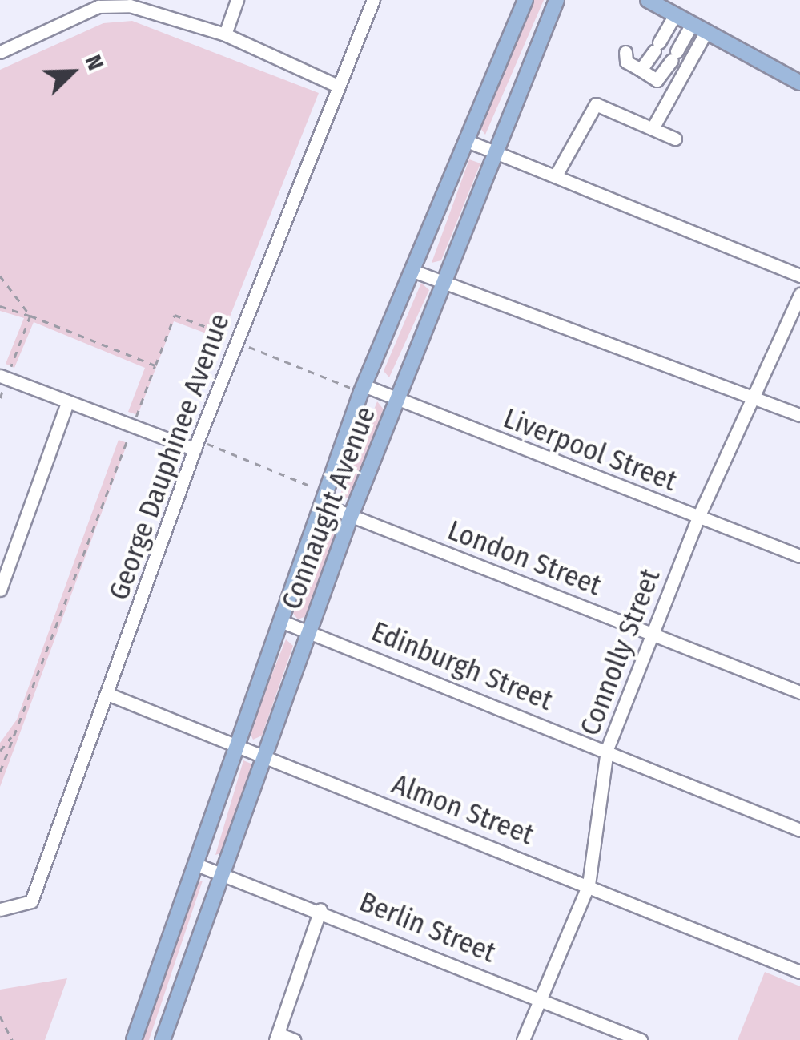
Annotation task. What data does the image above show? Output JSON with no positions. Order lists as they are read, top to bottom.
{
  "streets": {
    "main road": ["Connaught Avenue"],
    "street": [
      "Liverpool Street",
      "George Dauphinee Avenue",
      "London Street",
      "Connolly Street",
      "Edinburgh Street",
      "Almon Street",
      "Berlin Street"
    ]
  },
  "crossings": [
    ["Liverpool Street", "Connaught Avenue"],
    ["Liverpool Street", "Connolly Street"],
    ["George Dauphinee Avenue", "Almon Street"],
    ["Connaught Avenue", "London Street"],
    ["Connaught Avenue", "Edinburgh Street"],
    ["Connaught Avenue", "Almon Street"],
    ["Connaught Avenue", "Berlin Street"],
    ["London Street", "Connolly Street"],
    ["Connolly Street", "Edinburgh Street"],
    ["Connolly Street", "Almon Street"],
    ["Connolly Street", "Berlin Street"]
  ],
  "north": "top right"
}
